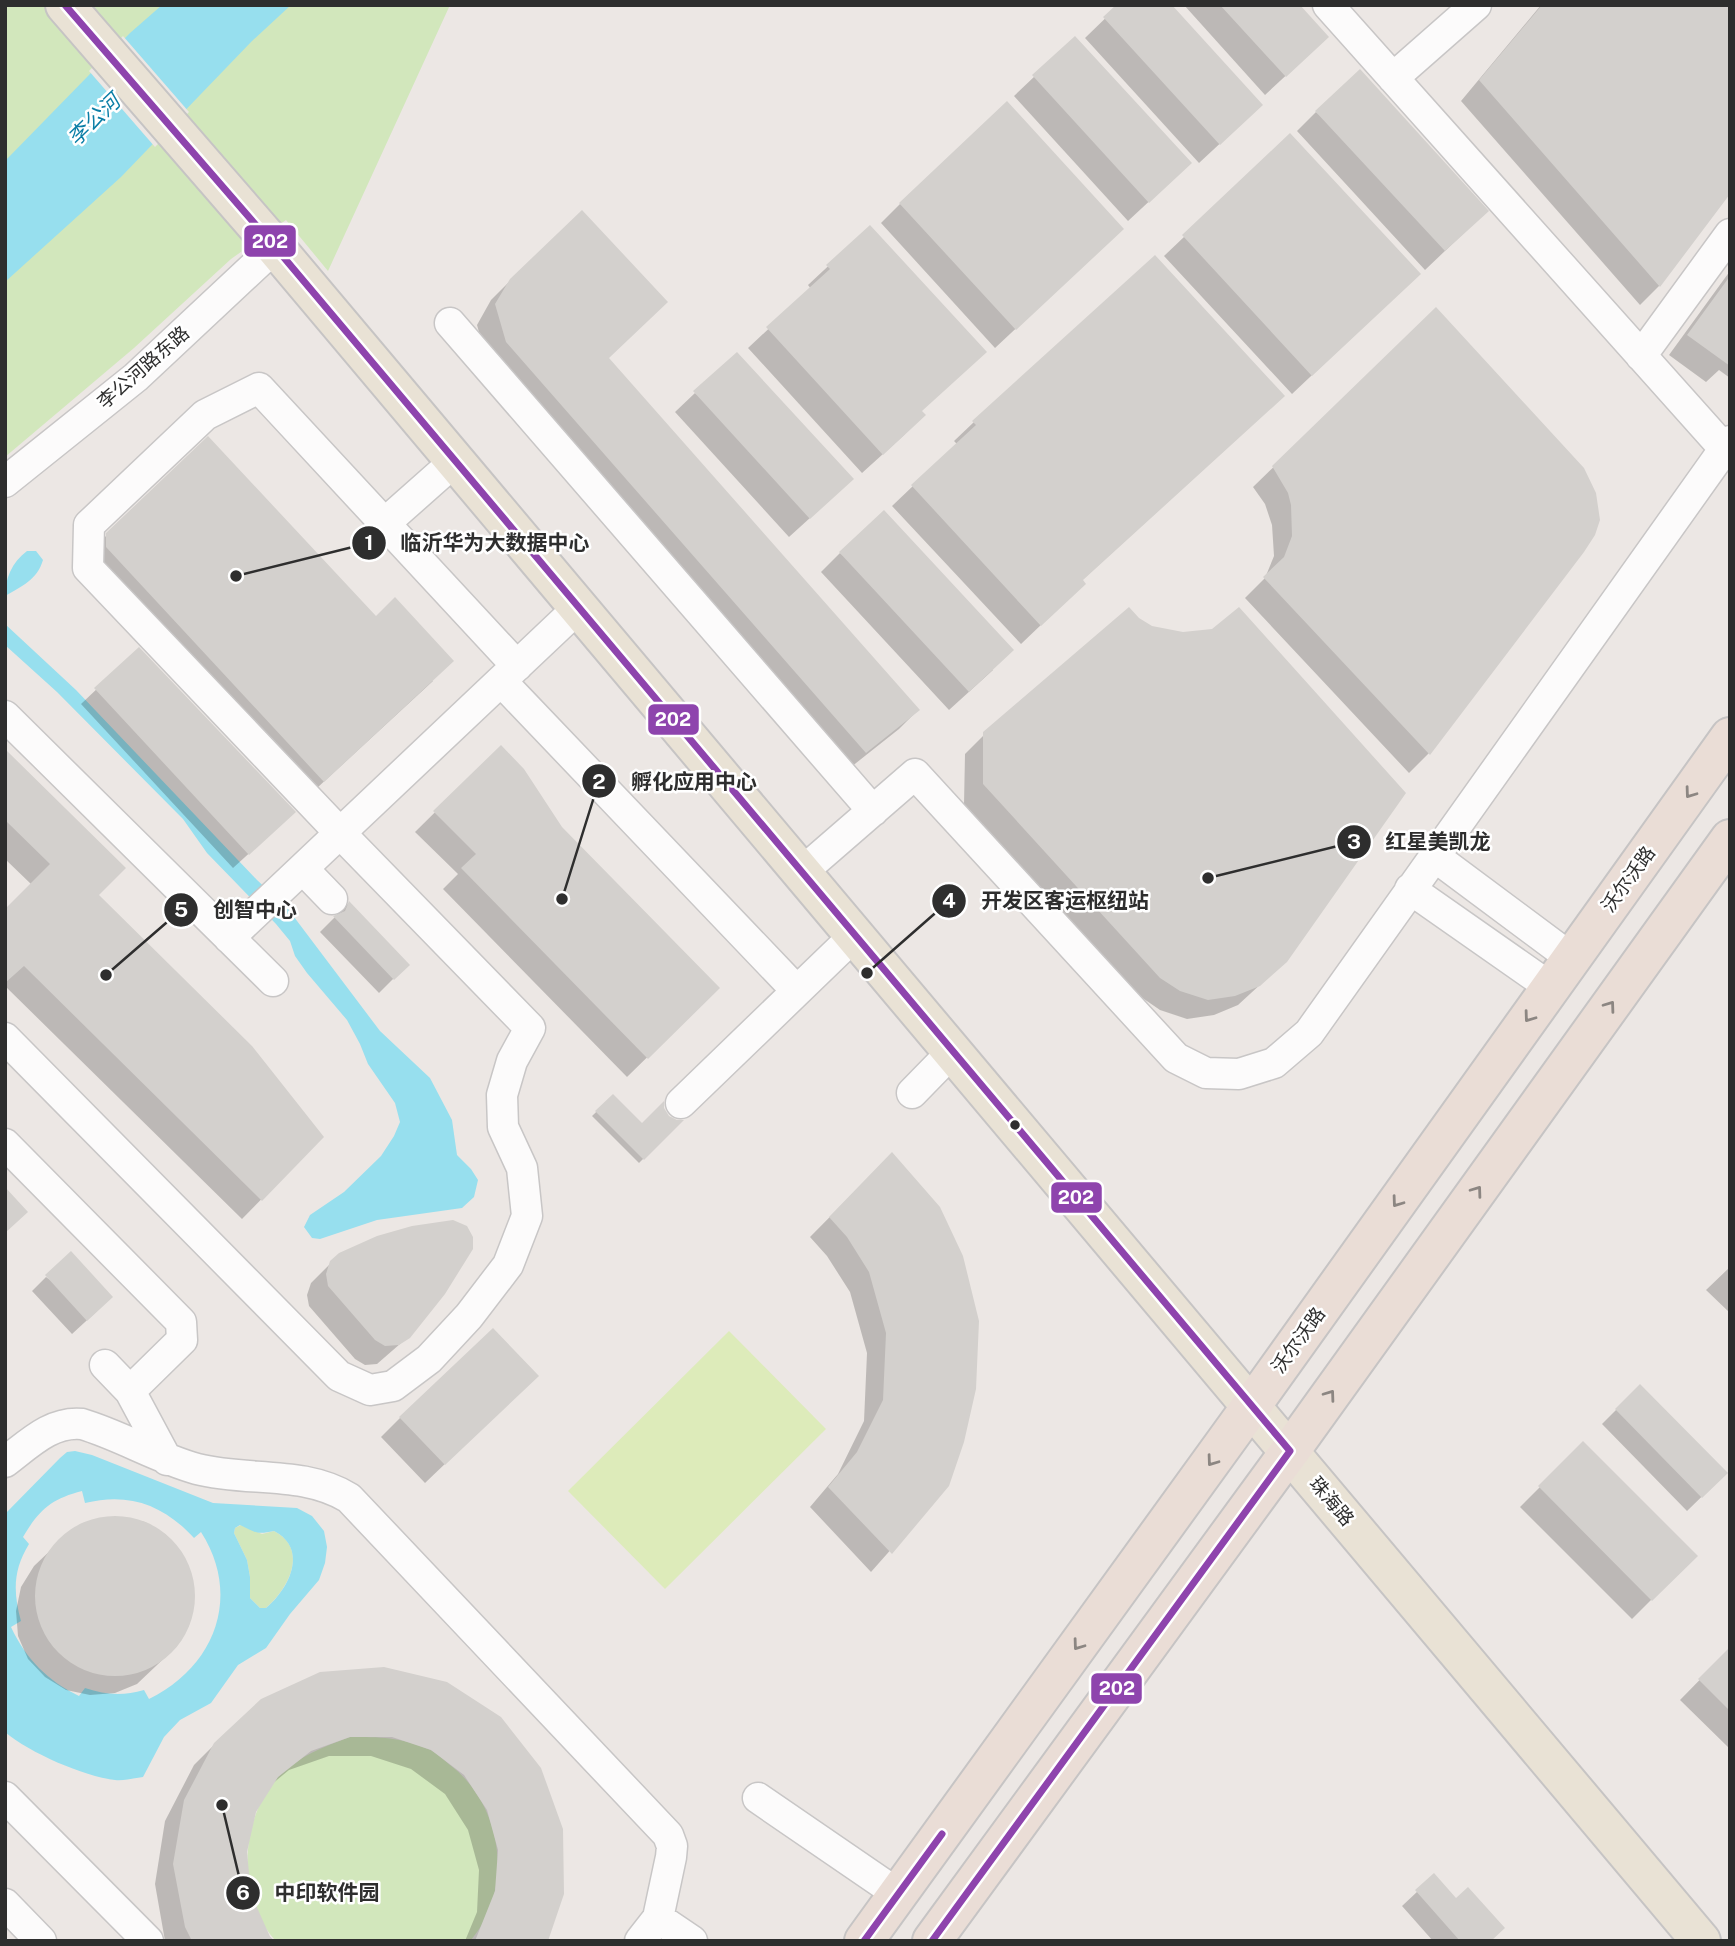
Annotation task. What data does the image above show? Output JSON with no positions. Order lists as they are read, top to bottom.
{
  "streets": {
    "highway": ["沃尔沃路"],
    "main road": ["珠海路"],
    "street": ["李公河路东路"]
  },
  "crossings": [
    ["李公河路东路", "珠海路"],
    ["沃尔沃路", "珠海路"]
  ],
  "water": ["李公河"],
  "places": [
    "临沂华为大数据中心",
    "红星美凯龙",
    "孵化应用中心",
    "开发区客运枢纽站",
    "创智中心",
    "中印软件园"
  ],
  "lines": ["transit line 202"]
}
